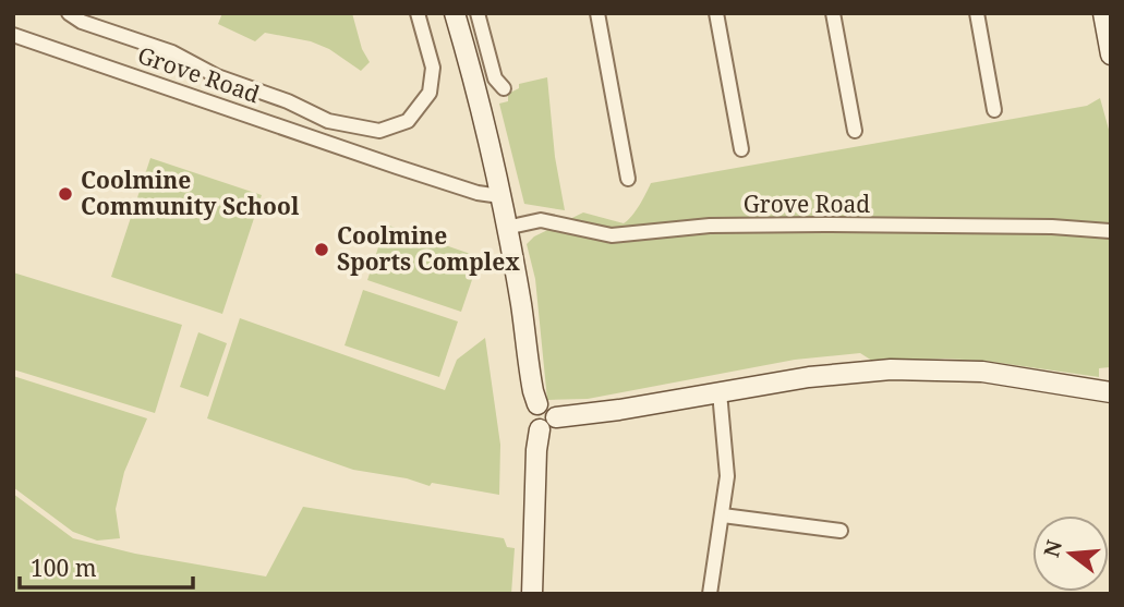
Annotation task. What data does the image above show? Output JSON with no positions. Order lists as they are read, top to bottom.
{
  "streets": {
    "street": ["Grove Road"]
  },
  "places": ["Coolmine Community School", "Coolmine Sports Complex"],
  "scale_bar": "100 m",
  "north": "left"
}
